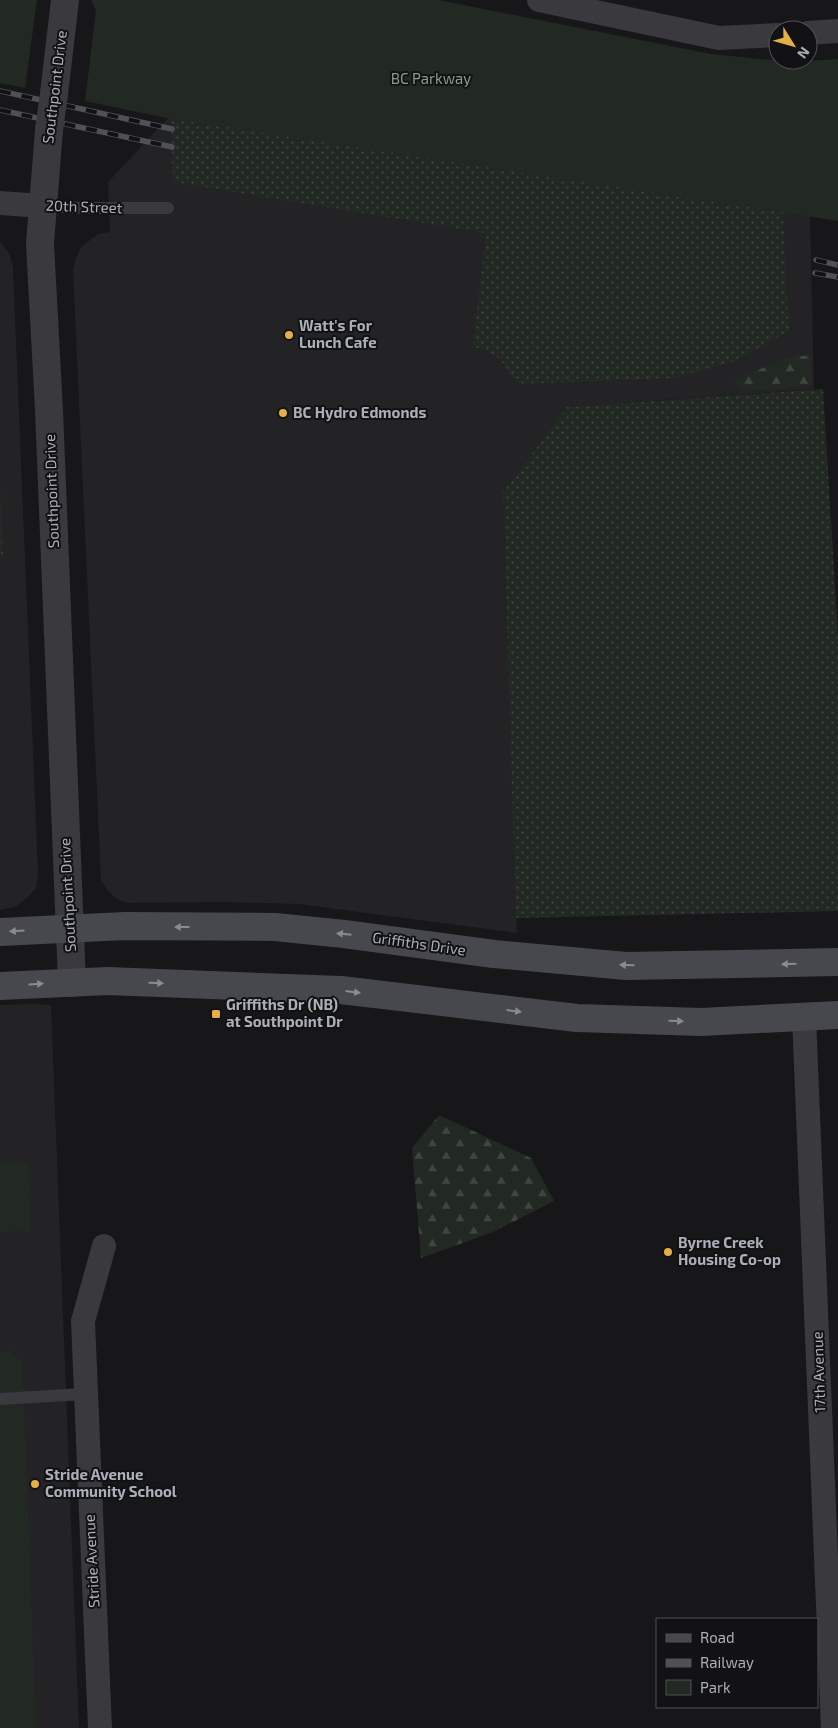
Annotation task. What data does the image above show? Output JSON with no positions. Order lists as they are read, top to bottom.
{
  "streets": {
    "main road": ["Griffiths Drive"],
    "street": [
      "Southpoint Drive",
      "20th Street",
      "17th Avenue",
      "Stride Avenue"
    ]
  },
  "crossings": [
    ["Southpoint Drive", "20th Street"],
    ["Southpoint Drive", "Griffiths Drive"]
  ],
  "parks": ["BC Parkway"],
  "places": {
    "other": [
      "Watt's For Lunch Cafe",
      "BC Hydro Edmonds",
      "Byrne Creek Housing Co-op",
      "Stride Avenue Community School"
    ],
    "transit": ["Griffiths Dr (NB) at Southpoint Dr"]
  },
  "legend": ["Road", "Railway", "Park"],
  "north": "bottom right"
}
